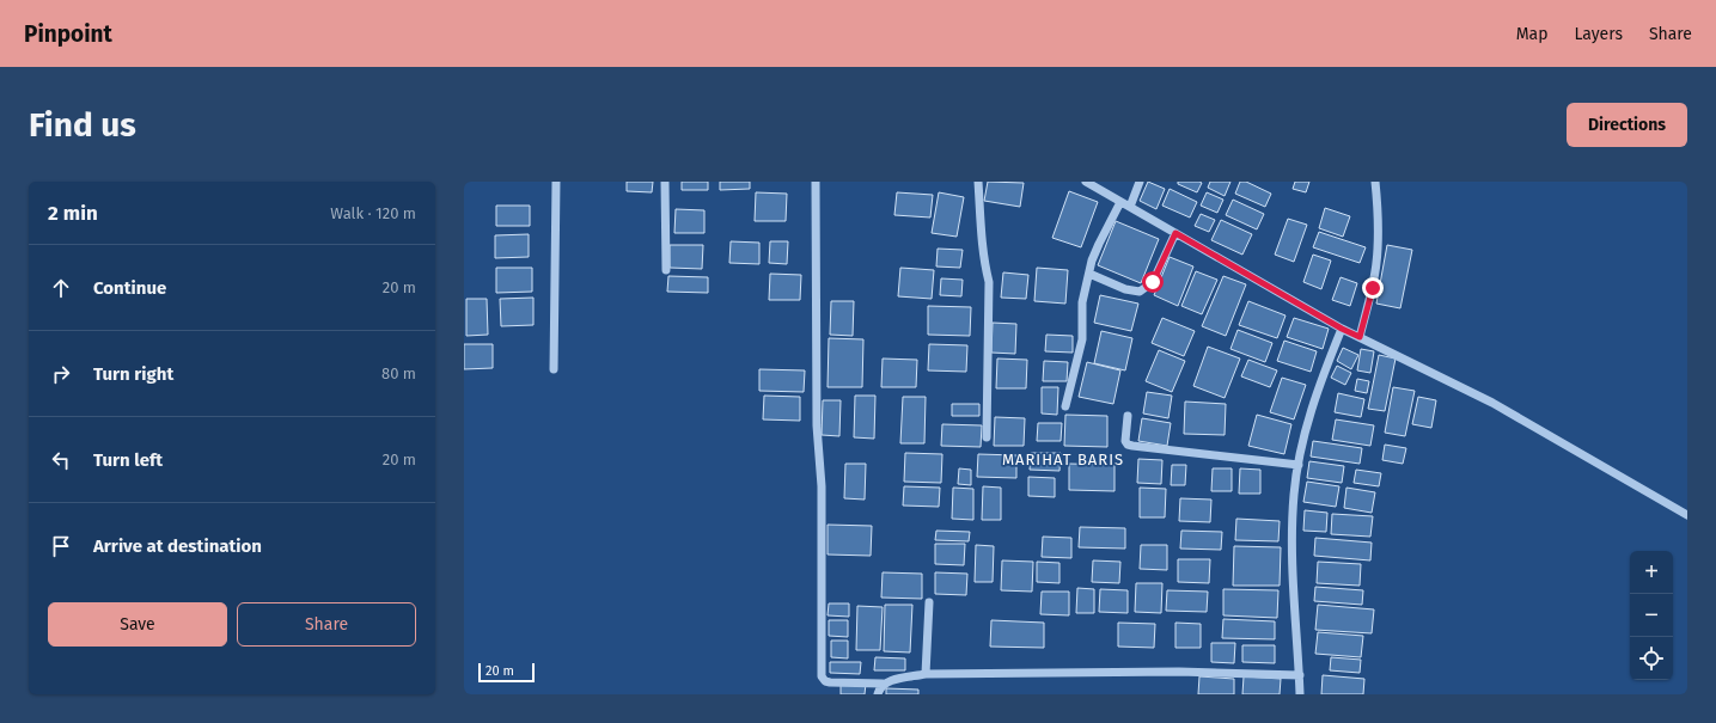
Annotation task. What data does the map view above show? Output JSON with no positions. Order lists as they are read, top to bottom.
{
  "districts": ["MARIHAT BARIS"],
  "scale_bar": "20 m",
  "page": {
    "header": "Pinpoint",
    "nav": ["Map", "Layers", "Share"],
    "buttons": [
      "Directions",
      ["Save", "Share"]
    ],
    "title": "Find us",
    "heading": ["2 min", "Walk · 120 m"],
    "list": [
      ["Continue", "20 m"],
      ["Turn right", "80 m"],
      ["Turn left", "20 m"],
      "Arrive at destination"
    ],
    "map_buttons": ["+", "−"],
    "scale": "20 m"
  }
}
